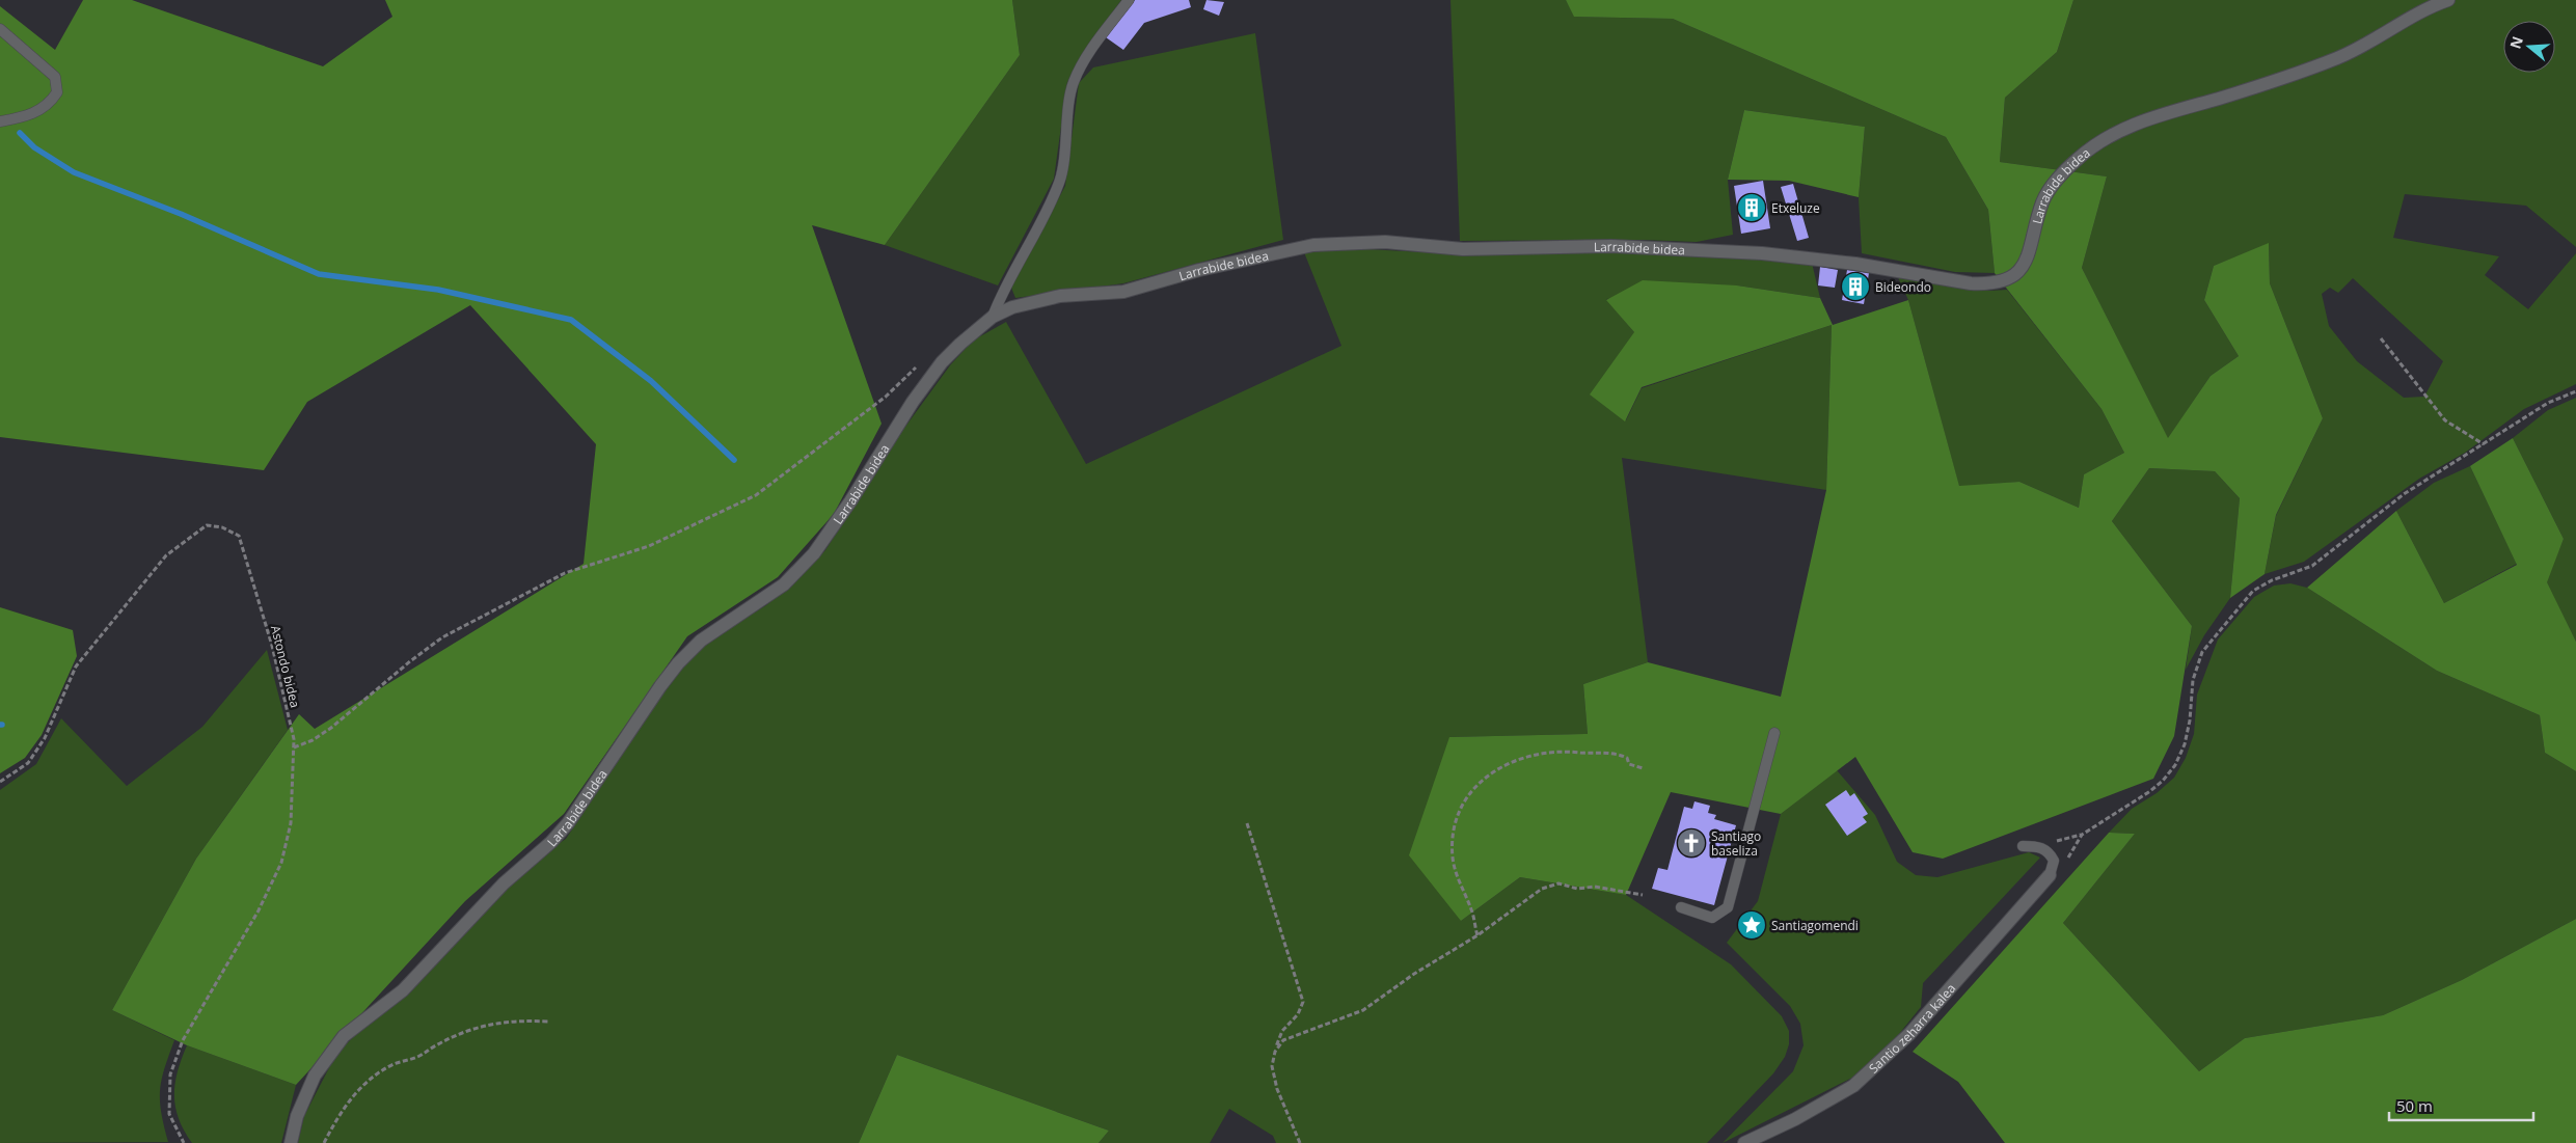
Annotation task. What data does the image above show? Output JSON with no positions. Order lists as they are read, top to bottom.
{
  "streets": {
    "street": ["Larrabide bidea", "Santio zeharra kalea"],
    "path": ["Astondo bidea"]
  },
  "places": {
    "building": ["Etxeluze", "Bideondo"],
    "church": ["Santiago baseliza"],
    "place": ["Santiagomendi"]
  },
  "scale_bar": "50 m",
  "north": "left"
}
